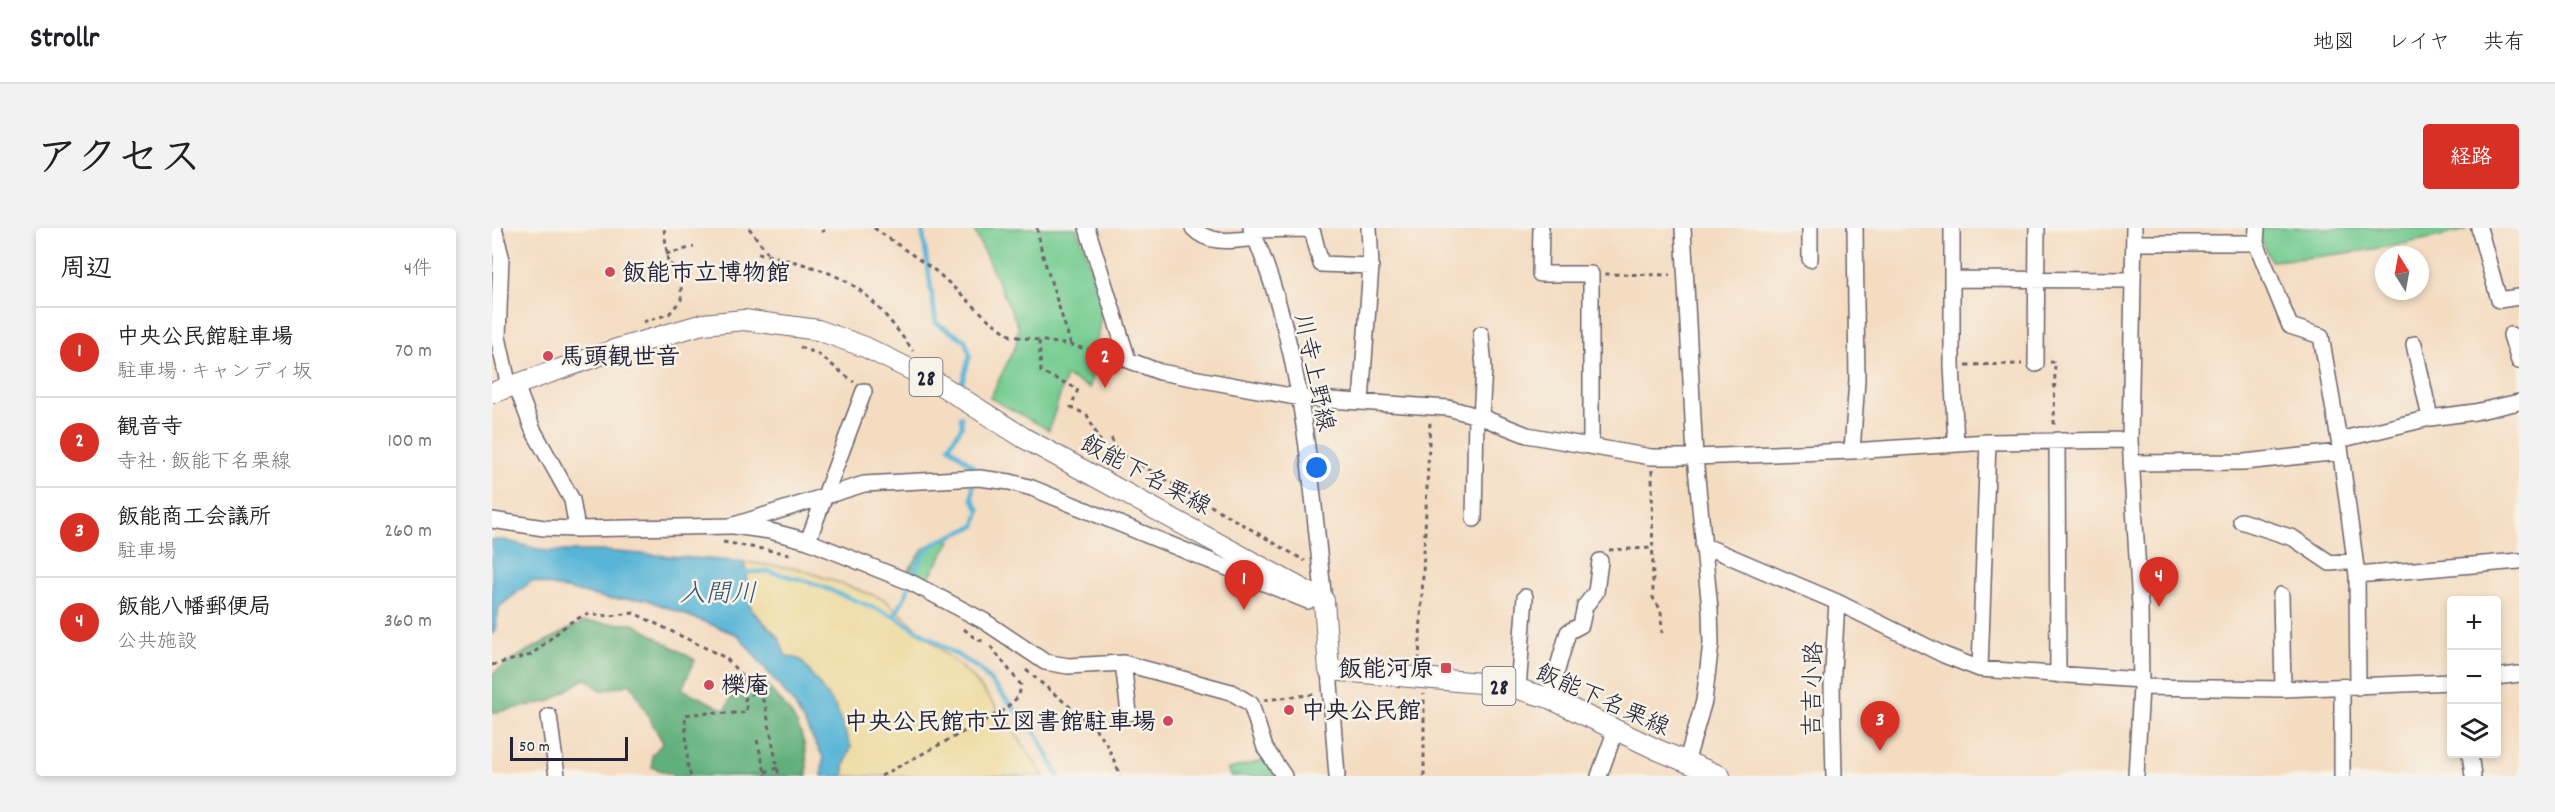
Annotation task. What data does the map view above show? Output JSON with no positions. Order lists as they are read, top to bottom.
{
  "streets": {
    "main road": ["28", "飯能下名栗線"],
    "street": ["川寺上野線", "吉吉小路"]
  },
  "crossings": [
    ["川寺上野線", "飯能下名栗線"]
  ],
  "water": ["入間川"],
  "places": {
    "other": [
      "飯能市立博物館",
      "馬頭観世音",
      "櫟庵",
      "中央公民館",
      "中央公民館市立図書館駐車場"
    ],
    "transit": ["飯能河原"]
  },
  "scale_bar": "50 m",
  "north": "top",
  "page": {
    "header": "Strollr",
    "nav": ["地図", "レイヤ", "共有"],
    "title": "アクセス",
    "buttons": "経路",
    "heading": ["周辺", "4件"],
    "list": [
      {
        "mark": "1",
        "name": "中央公民館駐車場",
        "note": "駐車場 · キャンディ坂",
        "value": "70 m"
      },
      {
        "mark": "2",
        "name": "観音寺",
        "note": "寺社 · 飯能下名栗線",
        "value": "100 m"
      },
      {
        "mark": "3",
        "name": "飯能商工会議所",
        "note": "駐車場",
        "value": "260 m"
      },
      {
        "mark": "4",
        "name": "飯能八幡郵便局",
        "note": "公共施設",
        "value": "360 m"
      }
    ],
    "pins": [
      "2",
      "4",
      "1",
      "3"
    ],
    "map_buttons": ["+", "−"],
    "scale": "50 m"
  }
}
